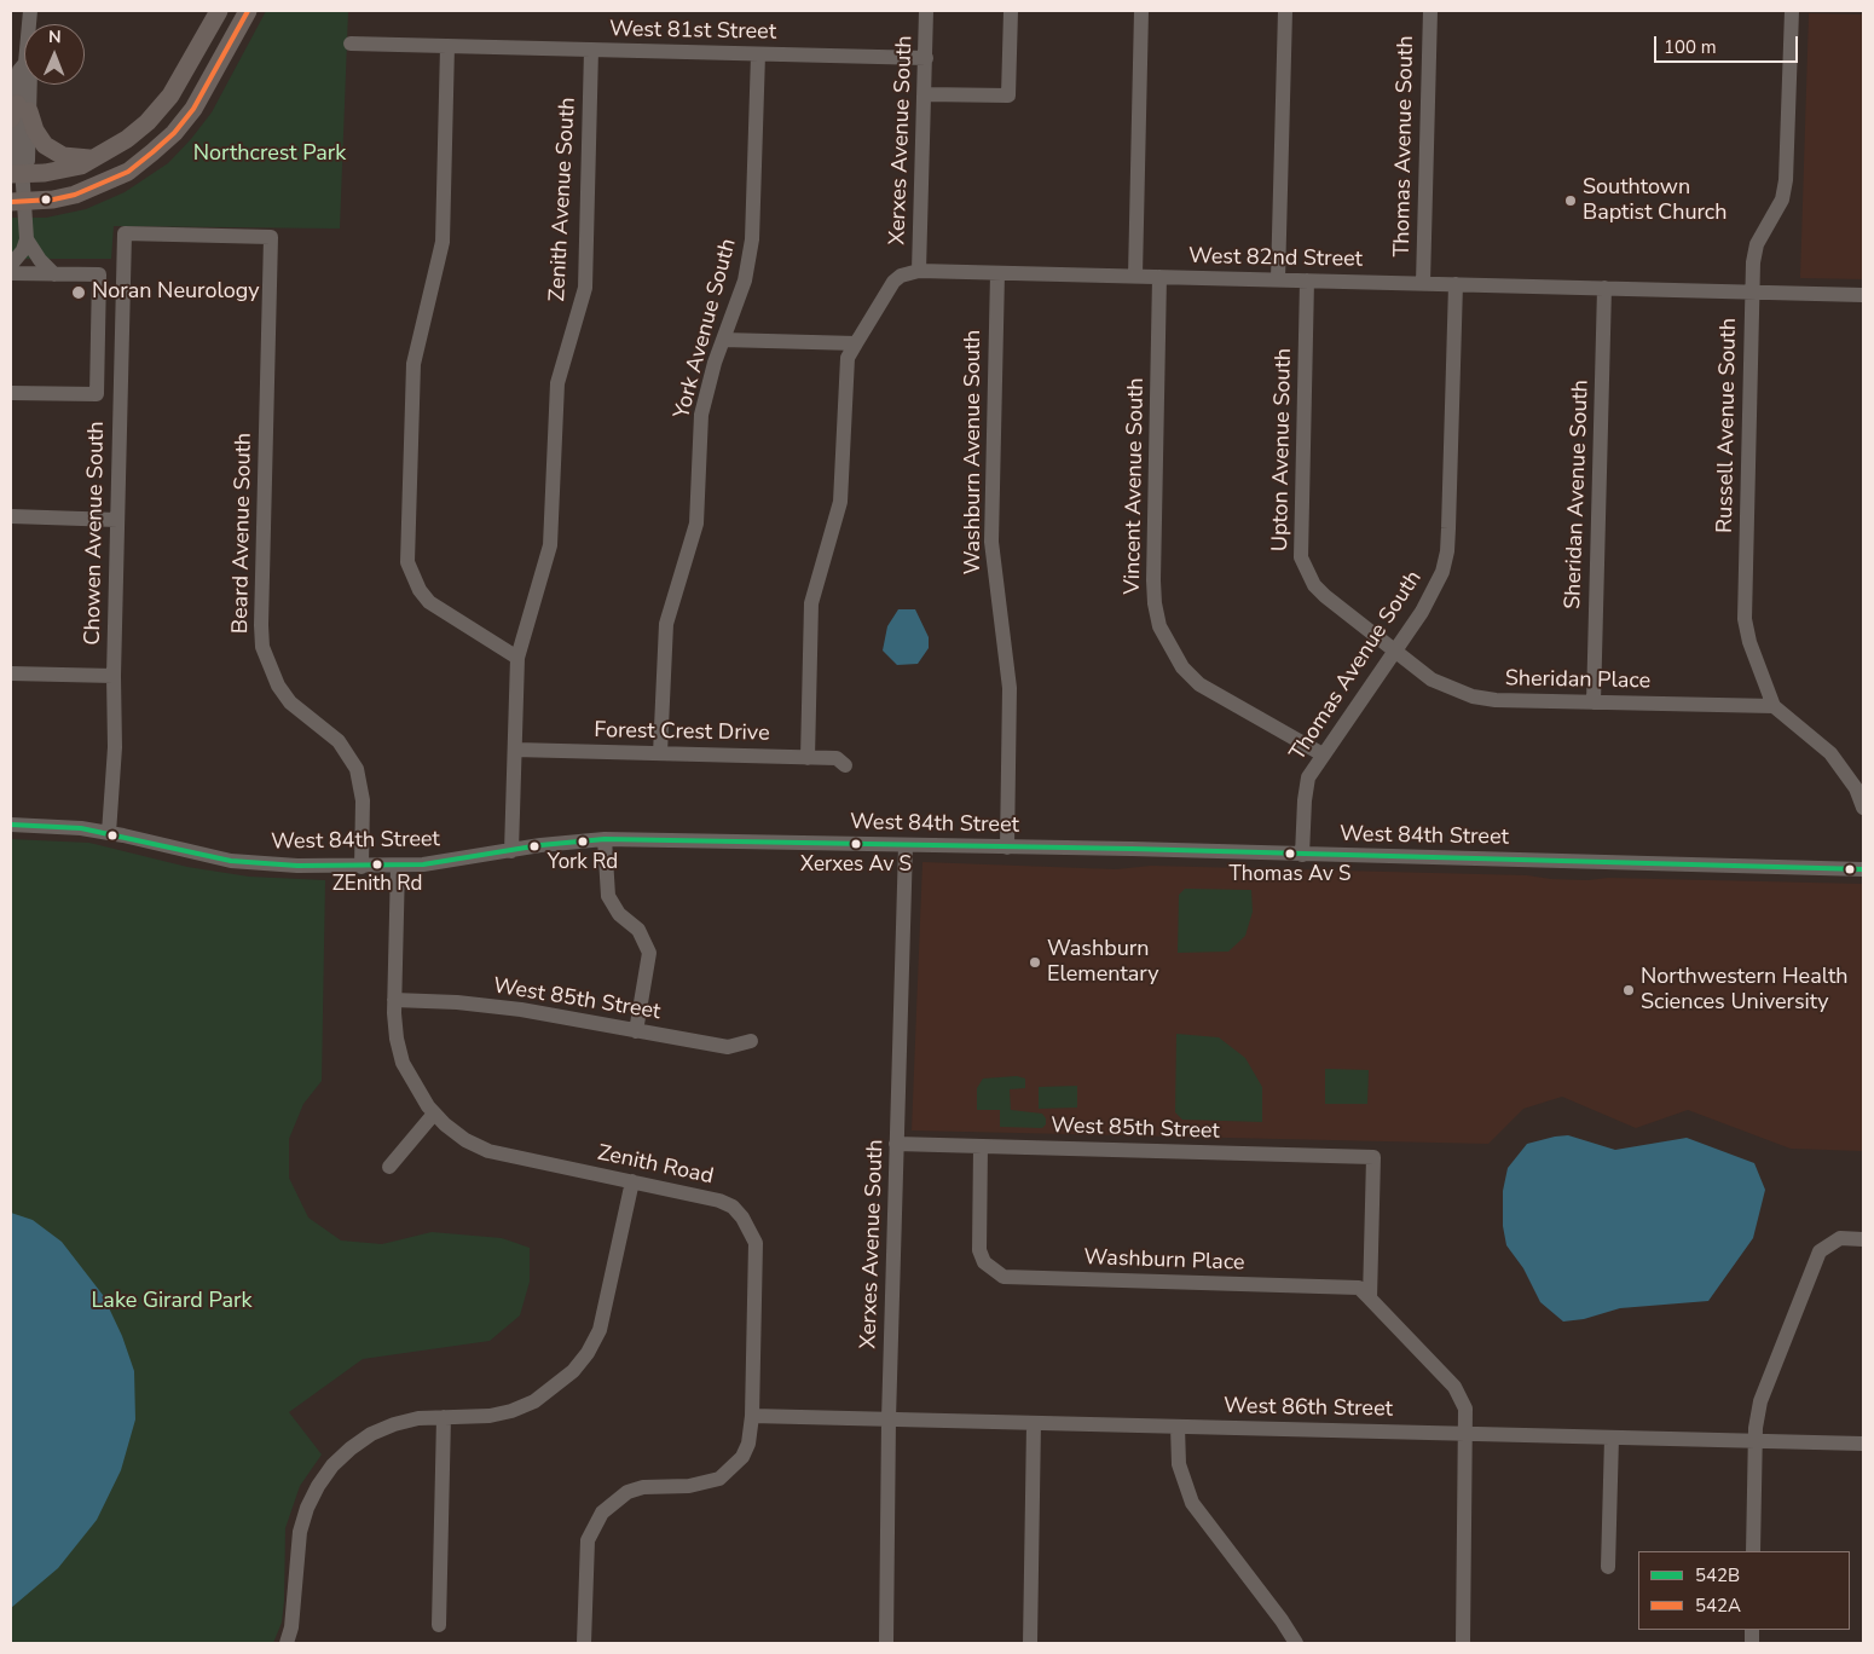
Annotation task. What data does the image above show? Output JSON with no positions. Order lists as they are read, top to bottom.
{
  "streets": {
    "street": [
      "West 81st Street",
      "Xerxes Avenue South",
      "Thomas Avenue South",
      "Zenith Avenue South",
      "West 82nd Street",
      "York Avenue South",
      "Russell Avenue South",
      "Upton Avenue South",
      "Washburn Avenue South",
      "Vincent Avenue South",
      "Sheridan Avenue South",
      "Chowen Avenue South",
      "Beard Avenue South",
      "Sheridan Place",
      "Forest Crest Drive",
      "West 84th Street",
      "West 85th Street",
      "Zenith Road",
      "Washburn Place",
      "West 86th Street"
    ]
  },
  "crossings": [
    ["West 81st Street", "Xerxes Avenue South"],
    ["West 81st Street", "Zenith Avenue South"],
    ["West 81st Street", "York Avenue South"],
    ["Xerxes Avenue South", "West 82nd Street"],
    ["Xerxes Avenue South", "West 84th Street"],
    ["Xerxes Avenue South", "West 85th Street"],
    ["Xerxes Avenue South", "West 86th Street"],
    ["Thomas Avenue South", "West 82nd Street"],
    ["Thomas Avenue South", "Upton Avenue South"],
    ["Thomas Avenue South", "Vincent Avenue South"],
    ["Thomas Avenue South", "Sheridan Place"],
    ["Thomas Avenue South", "West 84th Street"],
    ["Zenith Avenue South", "Forest Crest Drive"],
    ["Zenith Avenue South", "West 84th Street"],
    ["West 82nd Street", "Russell Avenue South"],
    ["West 82nd Street", "Upton Avenue South"],
    ["West 82nd Street", "Washburn Avenue South"],
    ["West 82nd Street", "Vincent Avenue South"],
    ["West 82nd Street", "Sheridan Avenue South"],
    ["York Avenue South", "Forest Crest Drive"],
    ["Russell Avenue South", "Sheridan Place"],
    ["Upton Avenue South", "Sheridan Place"],
    ["Washburn Avenue South", "West 84th Street"],
    ["Sheridan Avenue South", "Sheridan Place"],
    ["Chowen Avenue South", "Beard Avenue South"],
    ["Chowen Avenue South", "West 84th Street"],
    ["Beard Avenue South", "West 84th Street"],
    ["West 84th Street", "Zenith Road"],
    ["West 85th Street", "Zenith Road"],
    ["West 85th Street", "Washburn Place"],
    ["Zenith Road", "West 86th Street"]
  ],
  "parks": ["Northcrest Park", "Lake Girard Park"],
  "places": [
    "Southtown Baptist Church",
    "Noran Neurology",
    "York Rd",
    "Xerxes Av S",
    "Thomas Av S",
    "ZEnith Rd",
    "Washburn Elementary",
    "Northwestern Health Sciences University"
  ],
  "lines": ["transit line 542A", "transit line 542B"],
  "legend": ["542B", "542A"],
  "scale_bar": "100 m",
  "north": "top"
}
